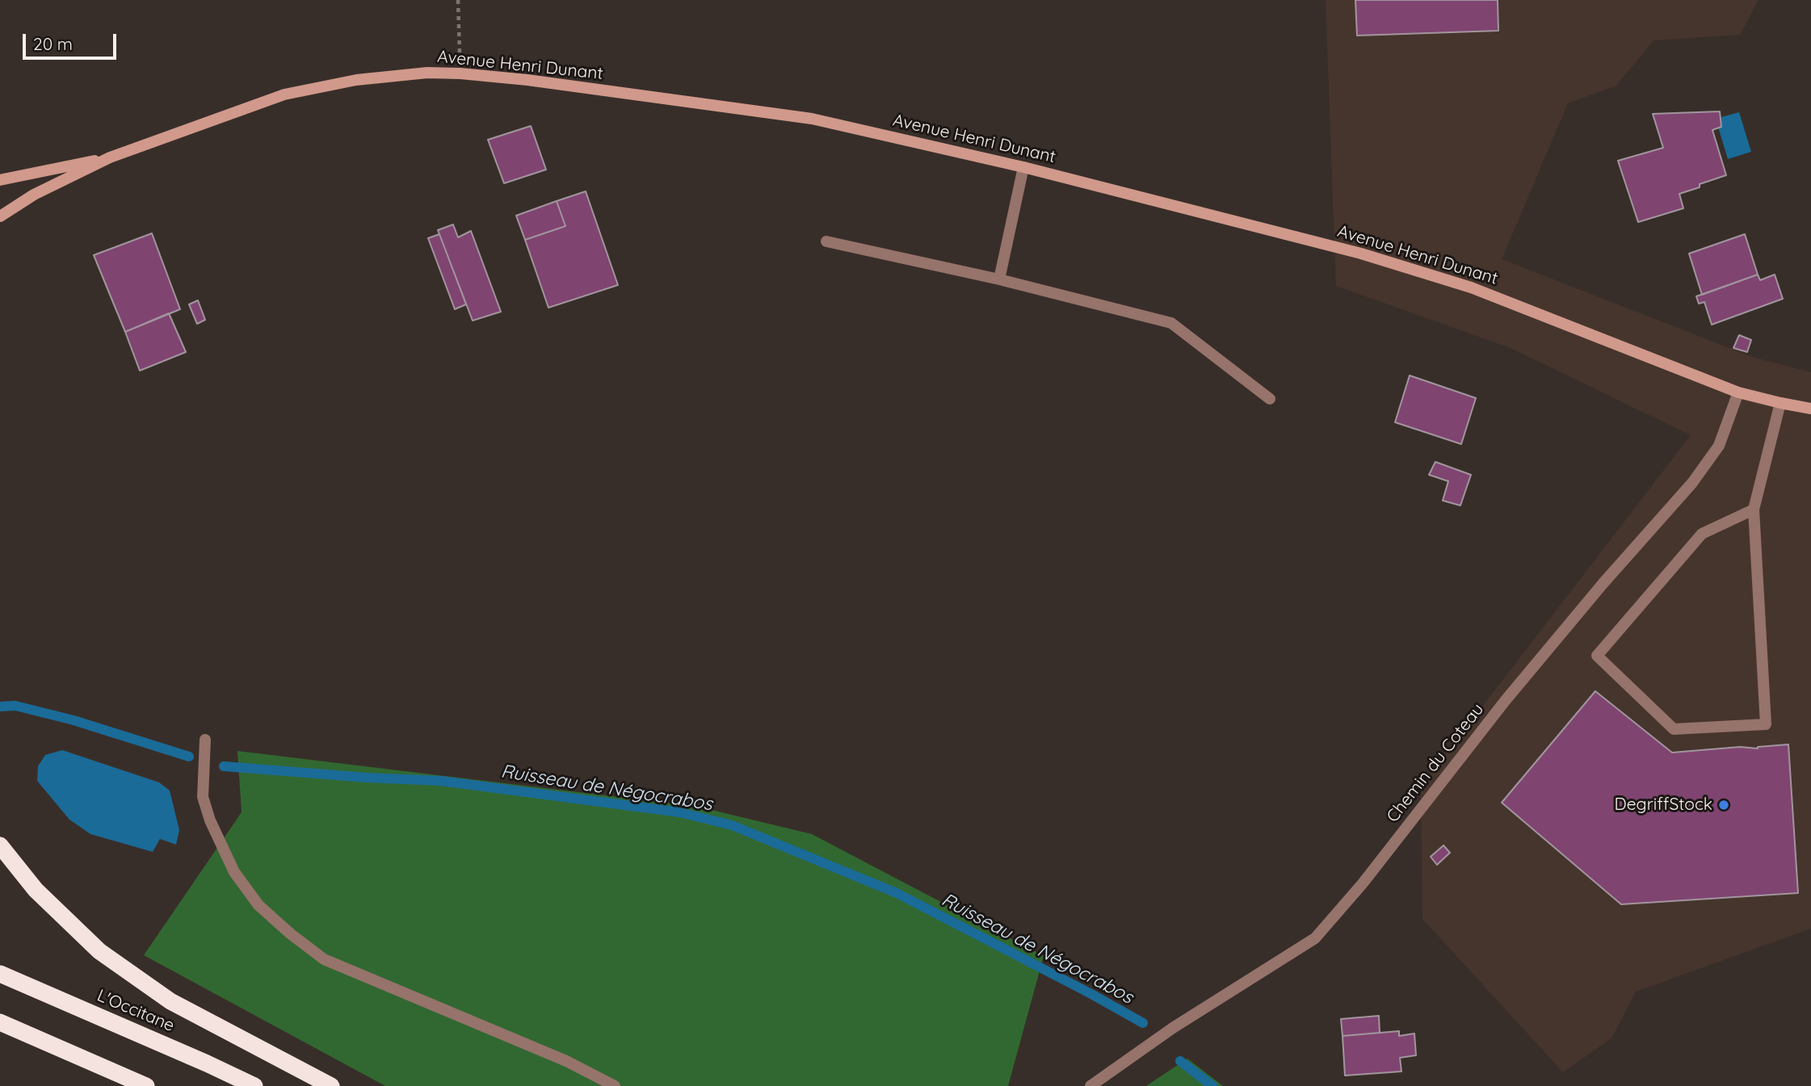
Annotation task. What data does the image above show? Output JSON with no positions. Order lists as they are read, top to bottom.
{
  "streets": {
    "highway": ["L'Occitane"],
    "main road": ["Avenue Henri Dunant"],
    "street": ["Chemin du Coteau"]
  },
  "crossings": [
    ["Avenue Henri Dunant", "Chemin du Coteau"]
  ],
  "water": ["Ruisseau de Négocrabos"],
  "places": ["DegriffStock"],
  "scale_bar": "20 m"
}
